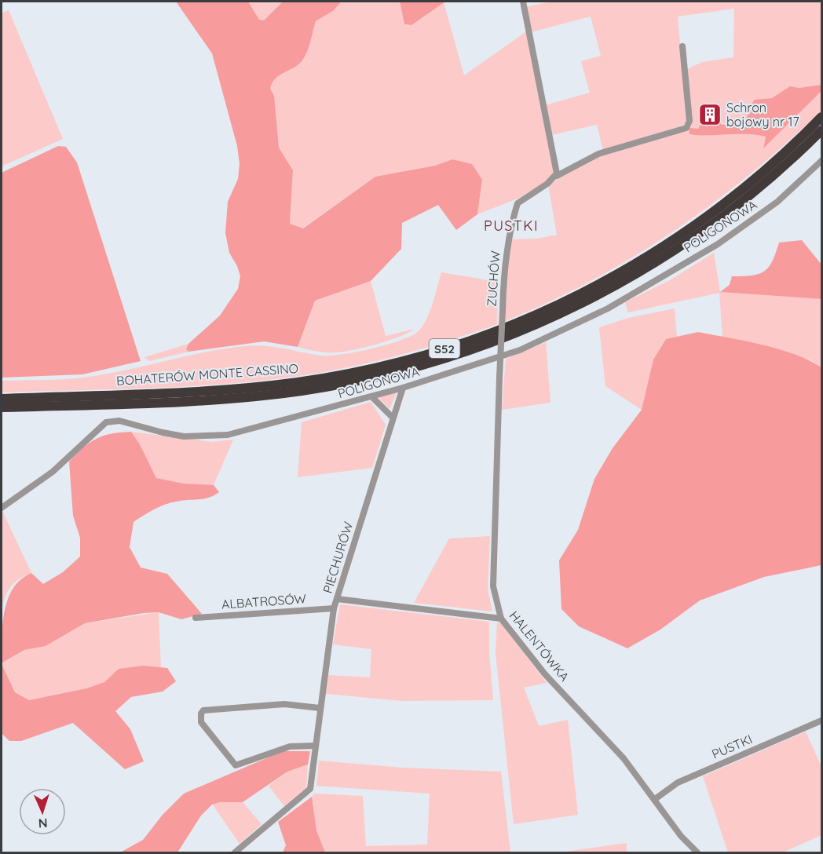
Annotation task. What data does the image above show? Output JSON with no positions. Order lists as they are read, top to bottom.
{
  "streets": {
    "highway": ["S52", "BOHATERÓW MONTE CASSINO"],
    "street": [
      "POLIGONOWA",
      "ZUCHÓW",
      "PIECHURÓW",
      "ALBATROSÓW",
      "HALENTÓWKA",
      "PUSTKI"
    ]
  },
  "crossings": [
    ["POLIGONOWA", "PIECHURÓW"],
    ["ZUCHÓW", "HALENTÓWKA"],
    ["PIECHURÓW", "ALBATROSÓW"],
    ["HALENTÓWKA", "PUSTKI"]
  ],
  "districts": ["PUSTKI"],
  "places": {
    "building": ["Schron bojowy nr 17"]
  },
  "north": "bottom"
}
